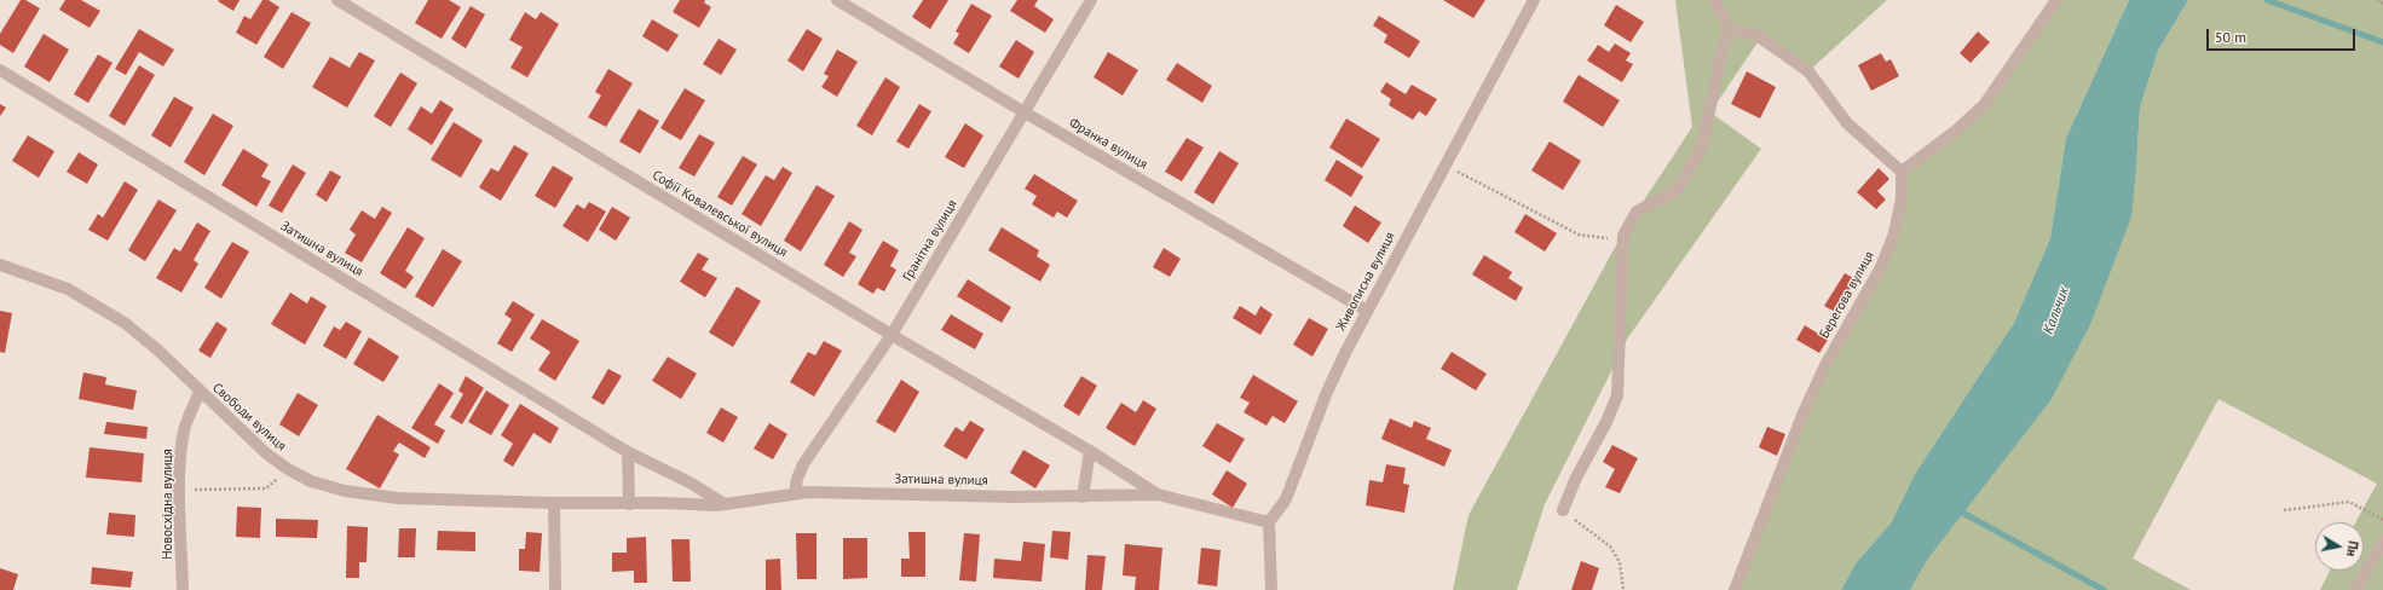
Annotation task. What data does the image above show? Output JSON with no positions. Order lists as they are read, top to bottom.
{
  "streets": {
    "street": [
      "Франка вулиця",
      "Софії Ковалевської вулиця",
      "Гранітна вулиця",
      "Затишна вулиця",
      "Живописна вулиця",
      "Берегова вулиця",
      "Свободи вулиця",
      "Новосхідна вулиця"
    ]
  },
  "crossings": [
    ["Франка вулиця", "Гранітна вулиця"],
    ["Франка вулиця", "Живописна вулиця"],
    ["Софії Ковалевської вулиця", "Гранітна вулиця"],
    ["Софії Ковалевської вулиця", "Затишна вулиця"],
    ["Софії Ковалевської вулиця", "Живописна вулиця"],
    ["Гранітна вулиця", "Затишна вулиця"],
    ["Затишна вулиця", "Свободи вулиця"],
    ["Свободи вулиця", "Новосхідна вулиця"]
  ],
  "water": ["Кальчик"],
  "scale_bar": "50 m",
  "north": "right"
}
